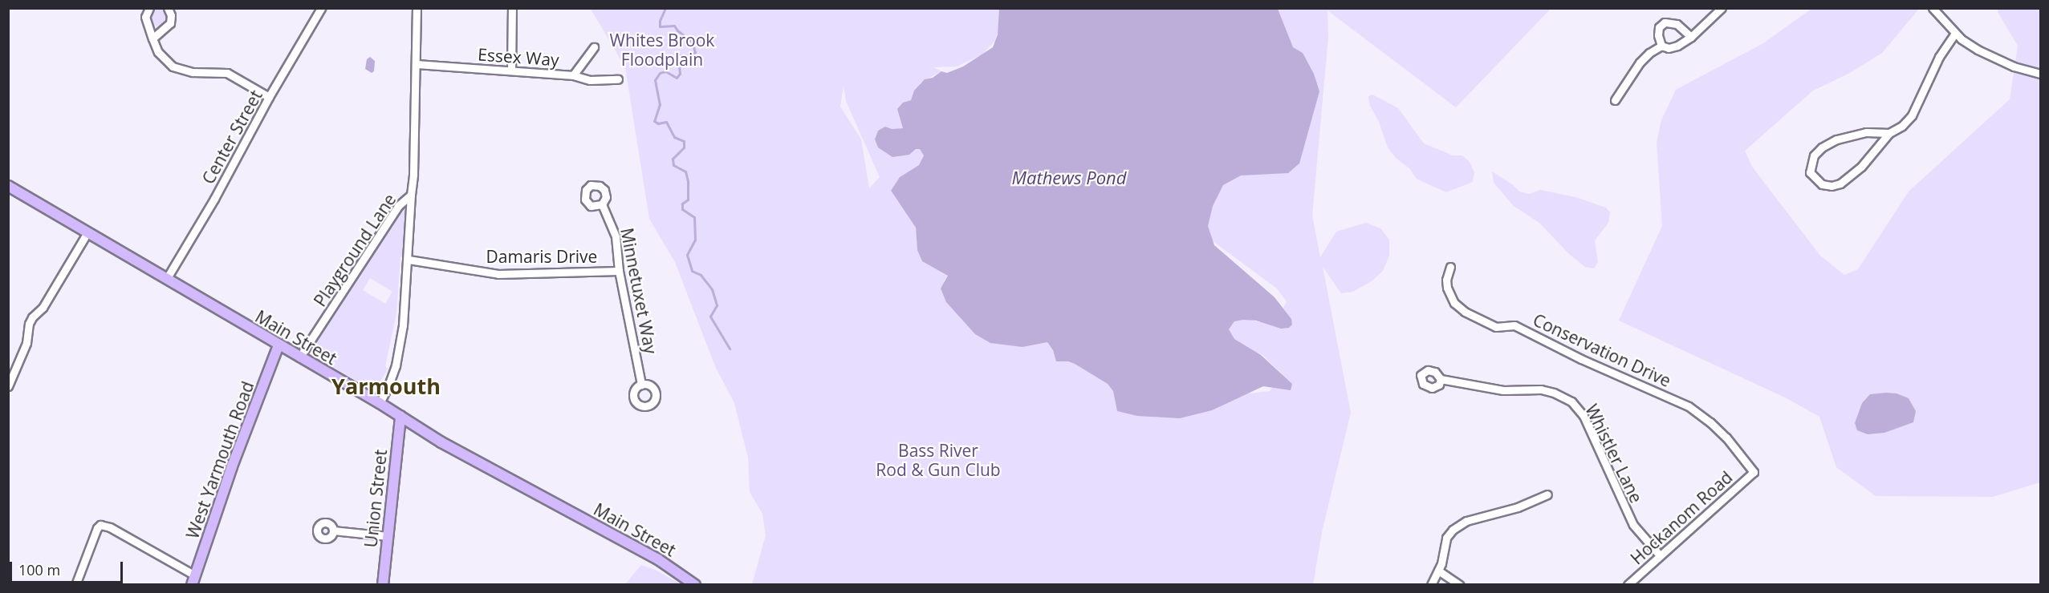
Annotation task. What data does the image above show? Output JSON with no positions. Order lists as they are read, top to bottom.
{
  "streets": {
    "main road": ["Main Street", "West Yarmouth Road", "Union Street"],
    "street": [
      "Essex Way",
      "Center Street",
      "Playground Lane",
      "Damaris Drive",
      "Minnetuxet Way",
      "Conservation Drive",
      "Whistler Lane",
      "Hockanom Road"
    ]
  },
  "crossings": [
    ["Essex Way", "Playground Lane"],
    ["Center Street", "Main Street"],
    ["Playground Lane", "Main Street"],
    ["Damaris Drive", "Minnetuxet Way"],
    ["Main Street", "West Yarmouth Road"],
    ["Main Street", "Union Street"],
    ["Conservation Drive", "Hockanom Road"],
    ["Whistler Lane", "Hockanom Road"]
  ],
  "districts": ["Yarmouth"],
  "water": ["Mathews Pond"],
  "parks": ["Whites Brook Floodplain", "Bass River Rod & Gun Club"],
  "scale_bar": "100 m"
}
